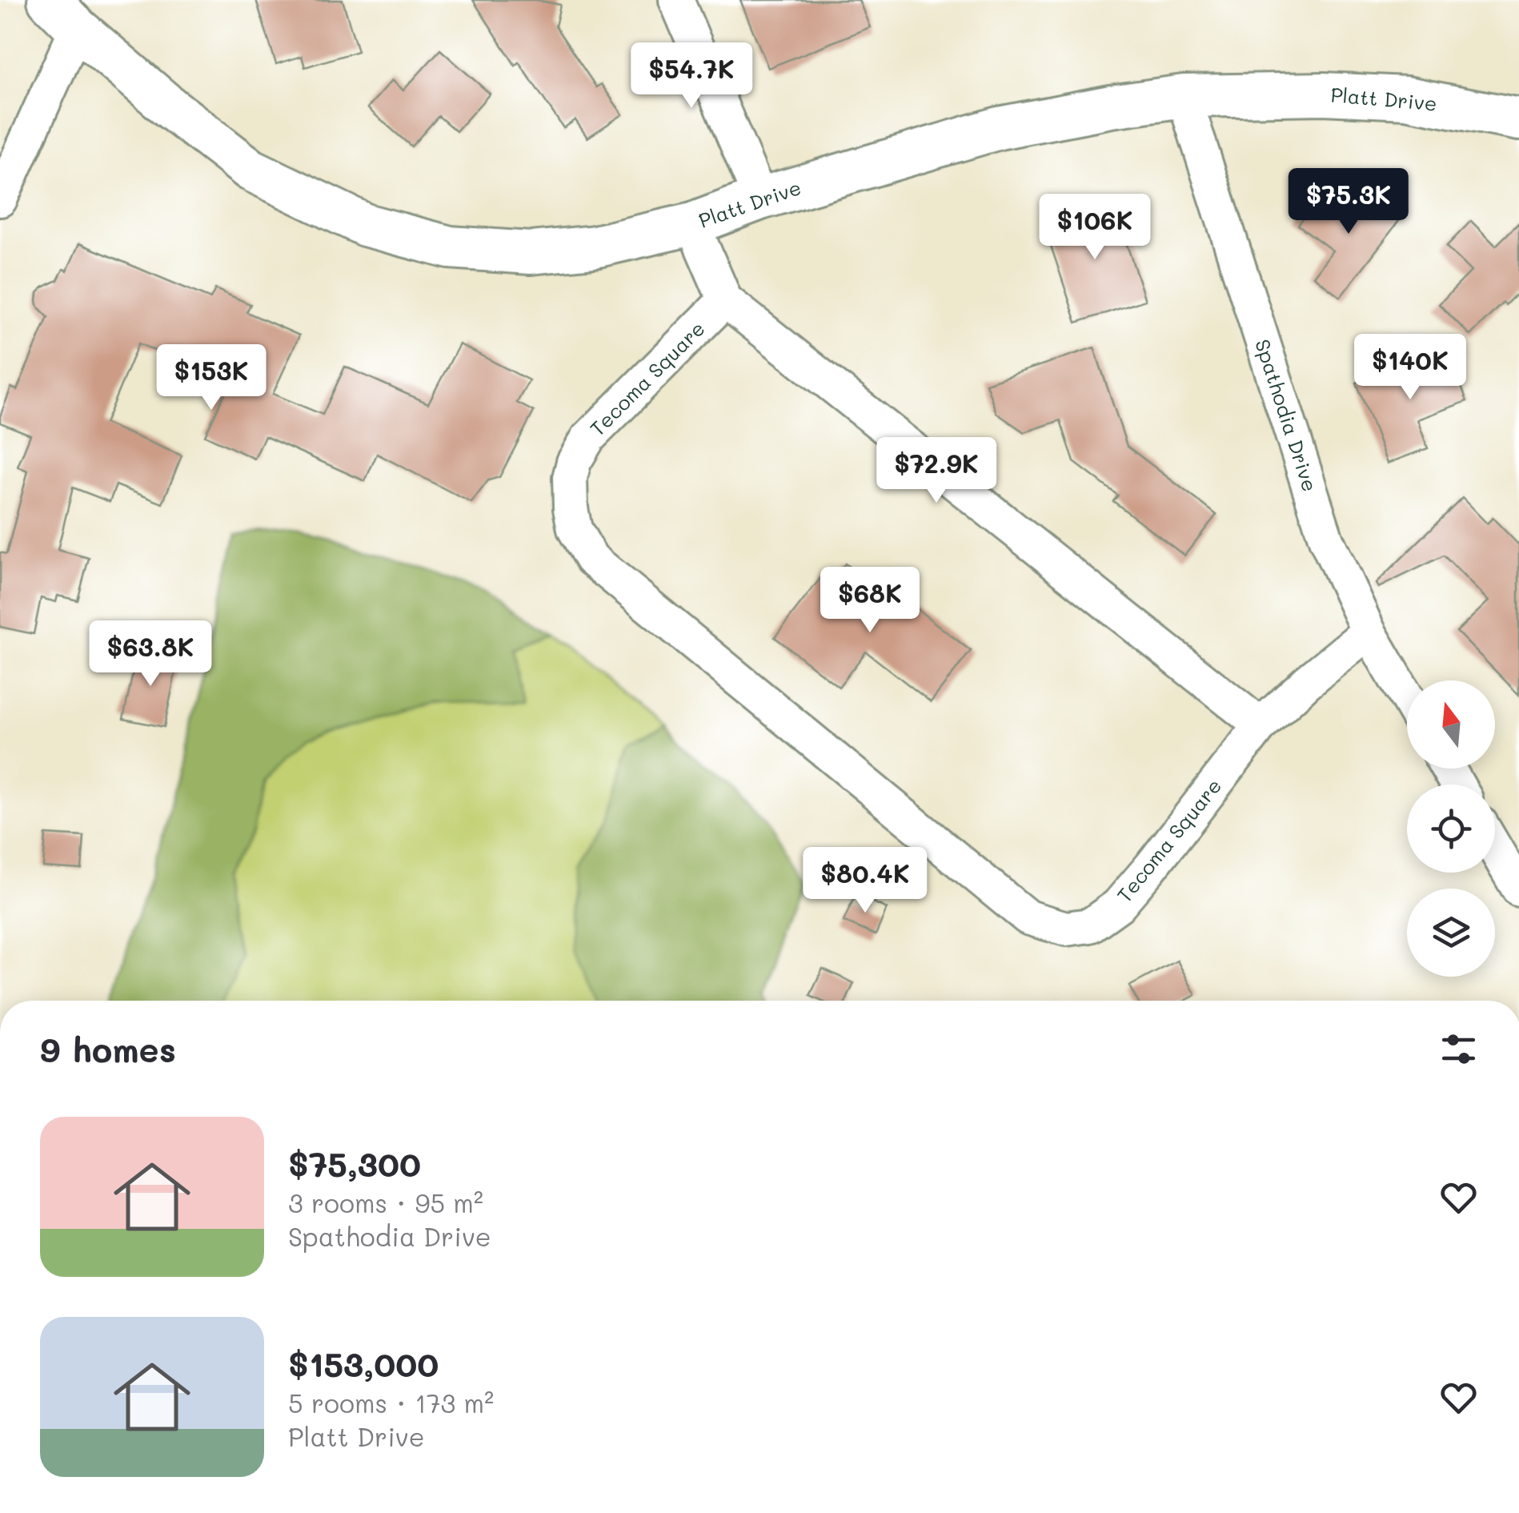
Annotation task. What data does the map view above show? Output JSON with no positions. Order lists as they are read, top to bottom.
{
  "streets": {
    "street": ["Platt Drive", "Tecoma Square", "Spathodia Drive"]
  },
  "crossings": [
    ["Platt Drive", "Spathodia Drive"],
    ["Tecoma Square", "Spathodia Drive"]
  ],
  "north": "top",
  "page": {
    "price": [
      "$54.7K",
      "$75.3K",
      "$106K",
      "$140K",
      "$153K",
      "$72.9K",
      "$68K",
      "$63.8K",
      "$80.4K"
    ],
    "heading": "9 homes",
    "list": [
      {
        "name": "$75,300",
        "note": "3 rooms · 95 m² · Spathodia Drive"
      },
      {
        "name": "$153,000",
        "note": "5 rooms · 173 m² · Platt Drive"
      }
    ]
  }
}
